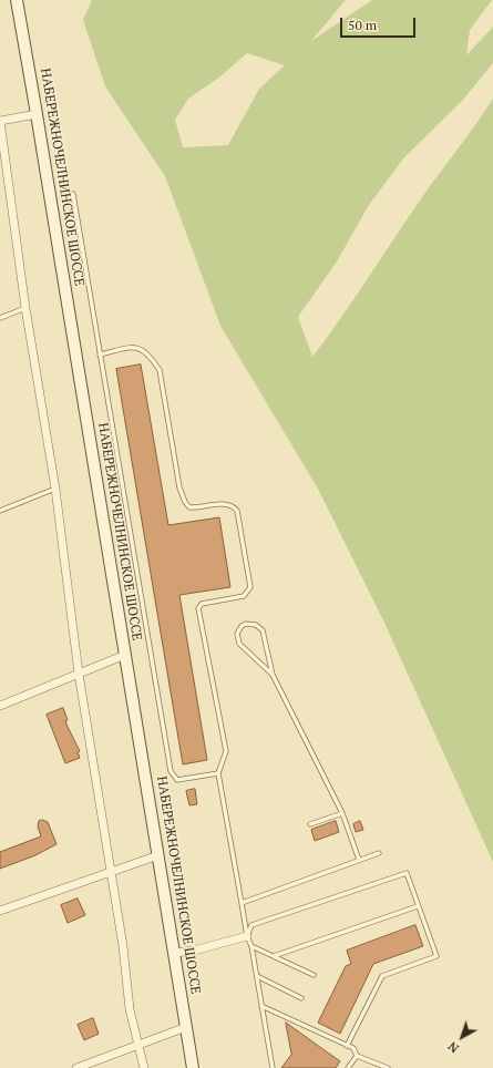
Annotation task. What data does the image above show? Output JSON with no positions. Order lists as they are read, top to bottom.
{
  "streets": {
    "main road": ["НАБЕРЕЖНОЧЕЛНИНСКОЕ ШОССЕ"]
  },
  "scale_bar": "50 m",
  "north": "bottom left"
}
